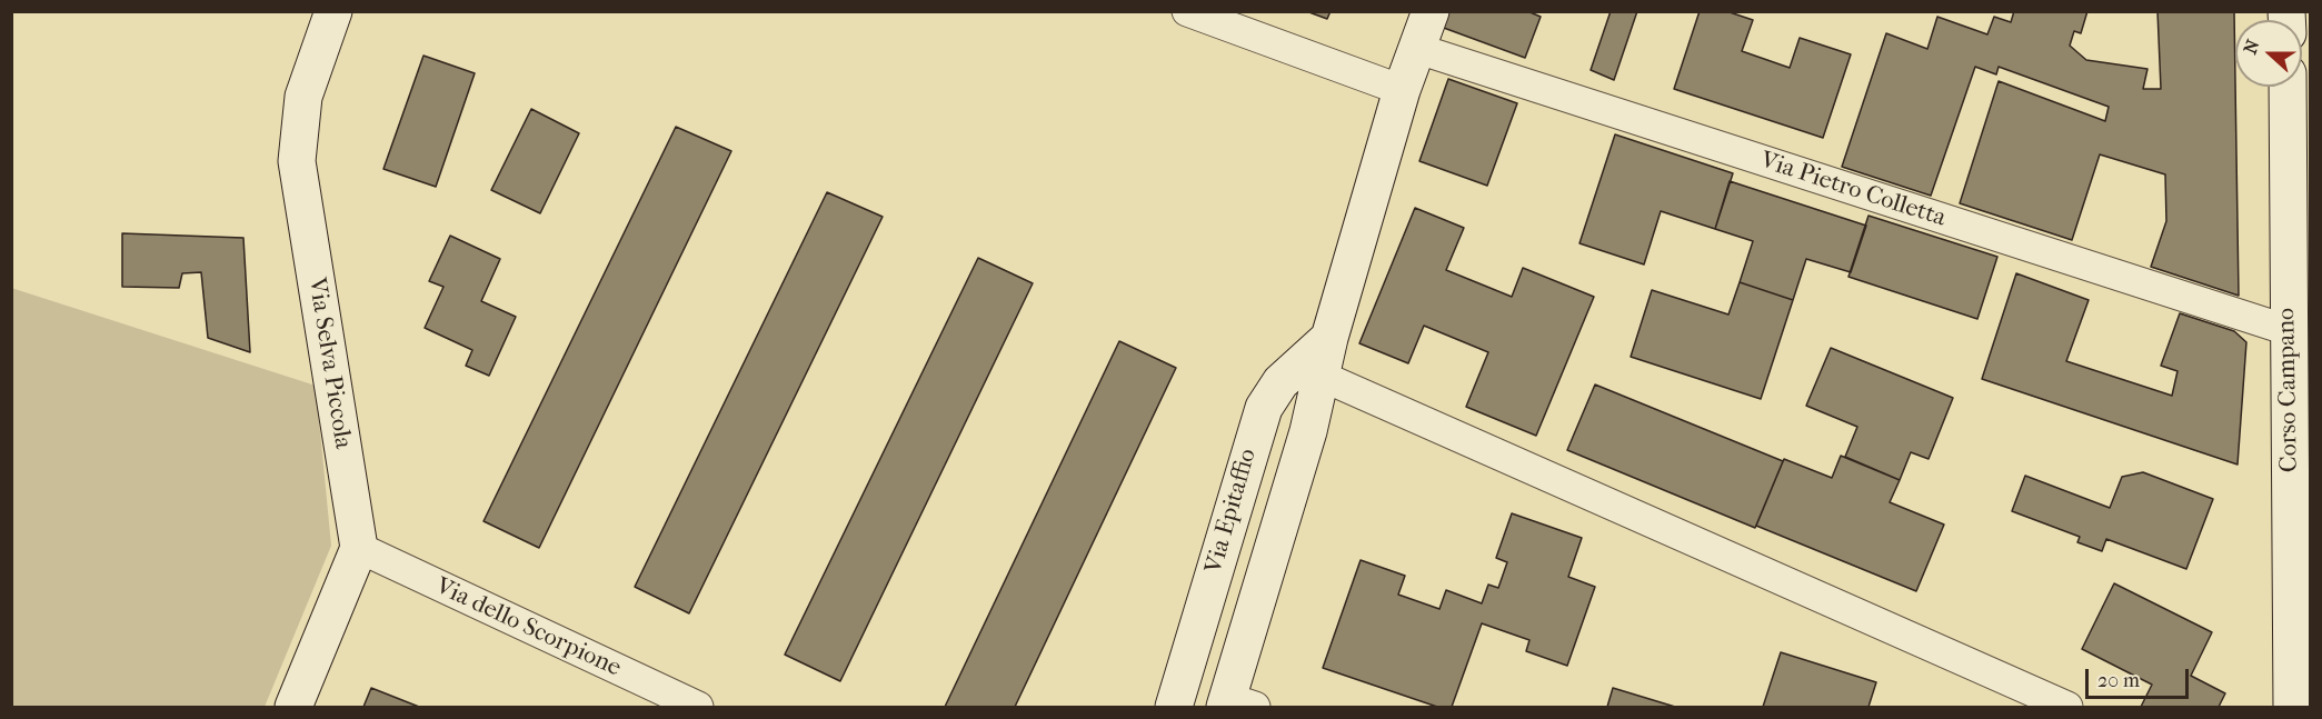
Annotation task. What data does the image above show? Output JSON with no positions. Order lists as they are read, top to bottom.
{
  "streets": {
    "street": [
      "Via Pietro Colletta",
      "Via Selva Piccola",
      "Corso Campano",
      "Via Epitaffio",
      "Via dello Scorpione"
    ]
  },
  "crossings": [
    ["Via Pietro Colletta", "Corso Campano"],
    ["Via Pietro Colletta", "Via Epitaffio"],
    ["Via Selva Piccola", "Via dello Scorpione"]
  ],
  "scale_bar": "20 m",
  "north": "left"
}
